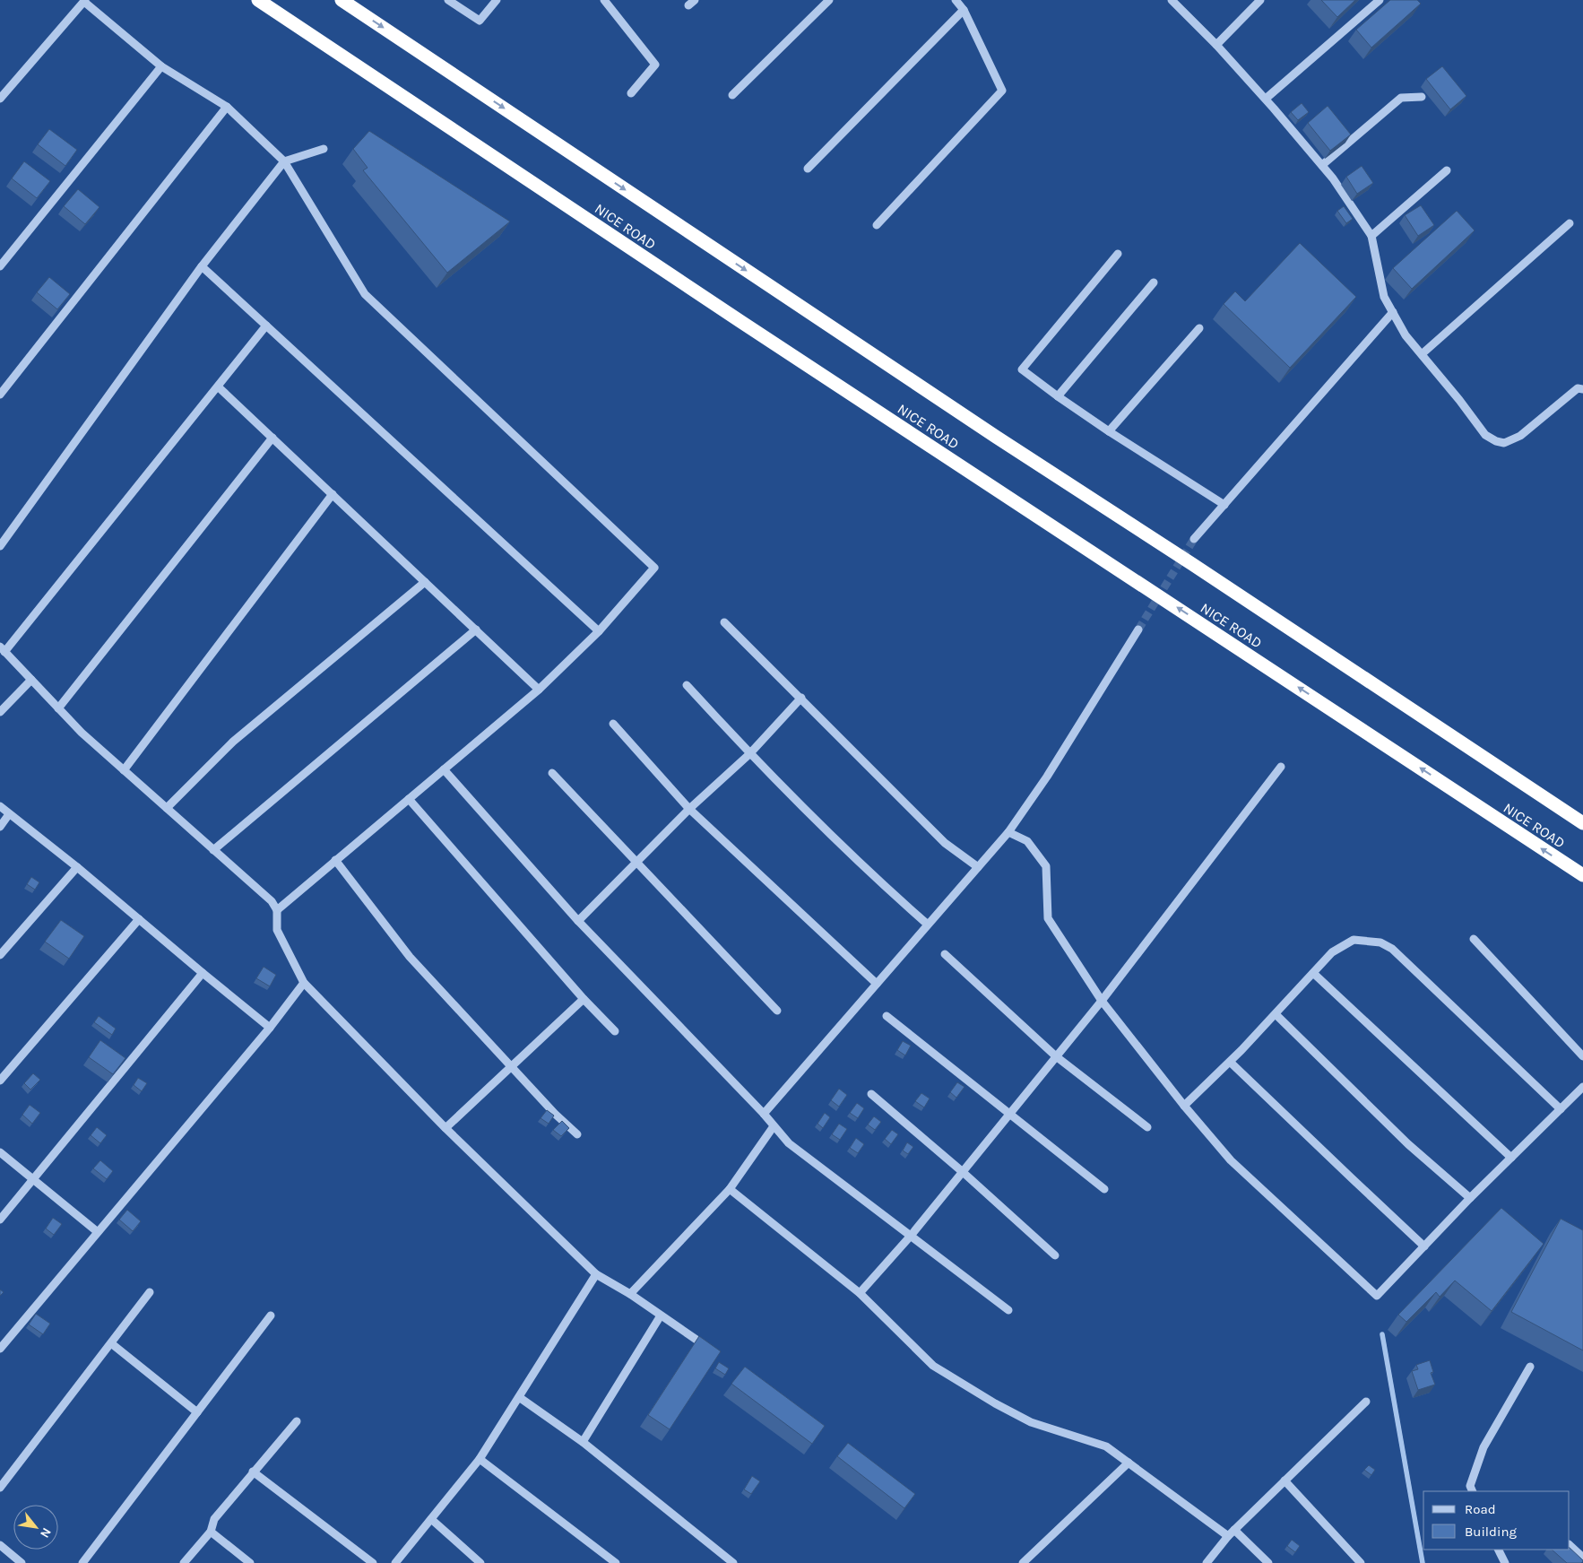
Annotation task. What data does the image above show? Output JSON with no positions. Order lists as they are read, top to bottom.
{
  "streets": {
    "highway": ["NICE ROAD"]
  },
  "legend": ["Road", "Building"],
  "north": "bottom right"
}
